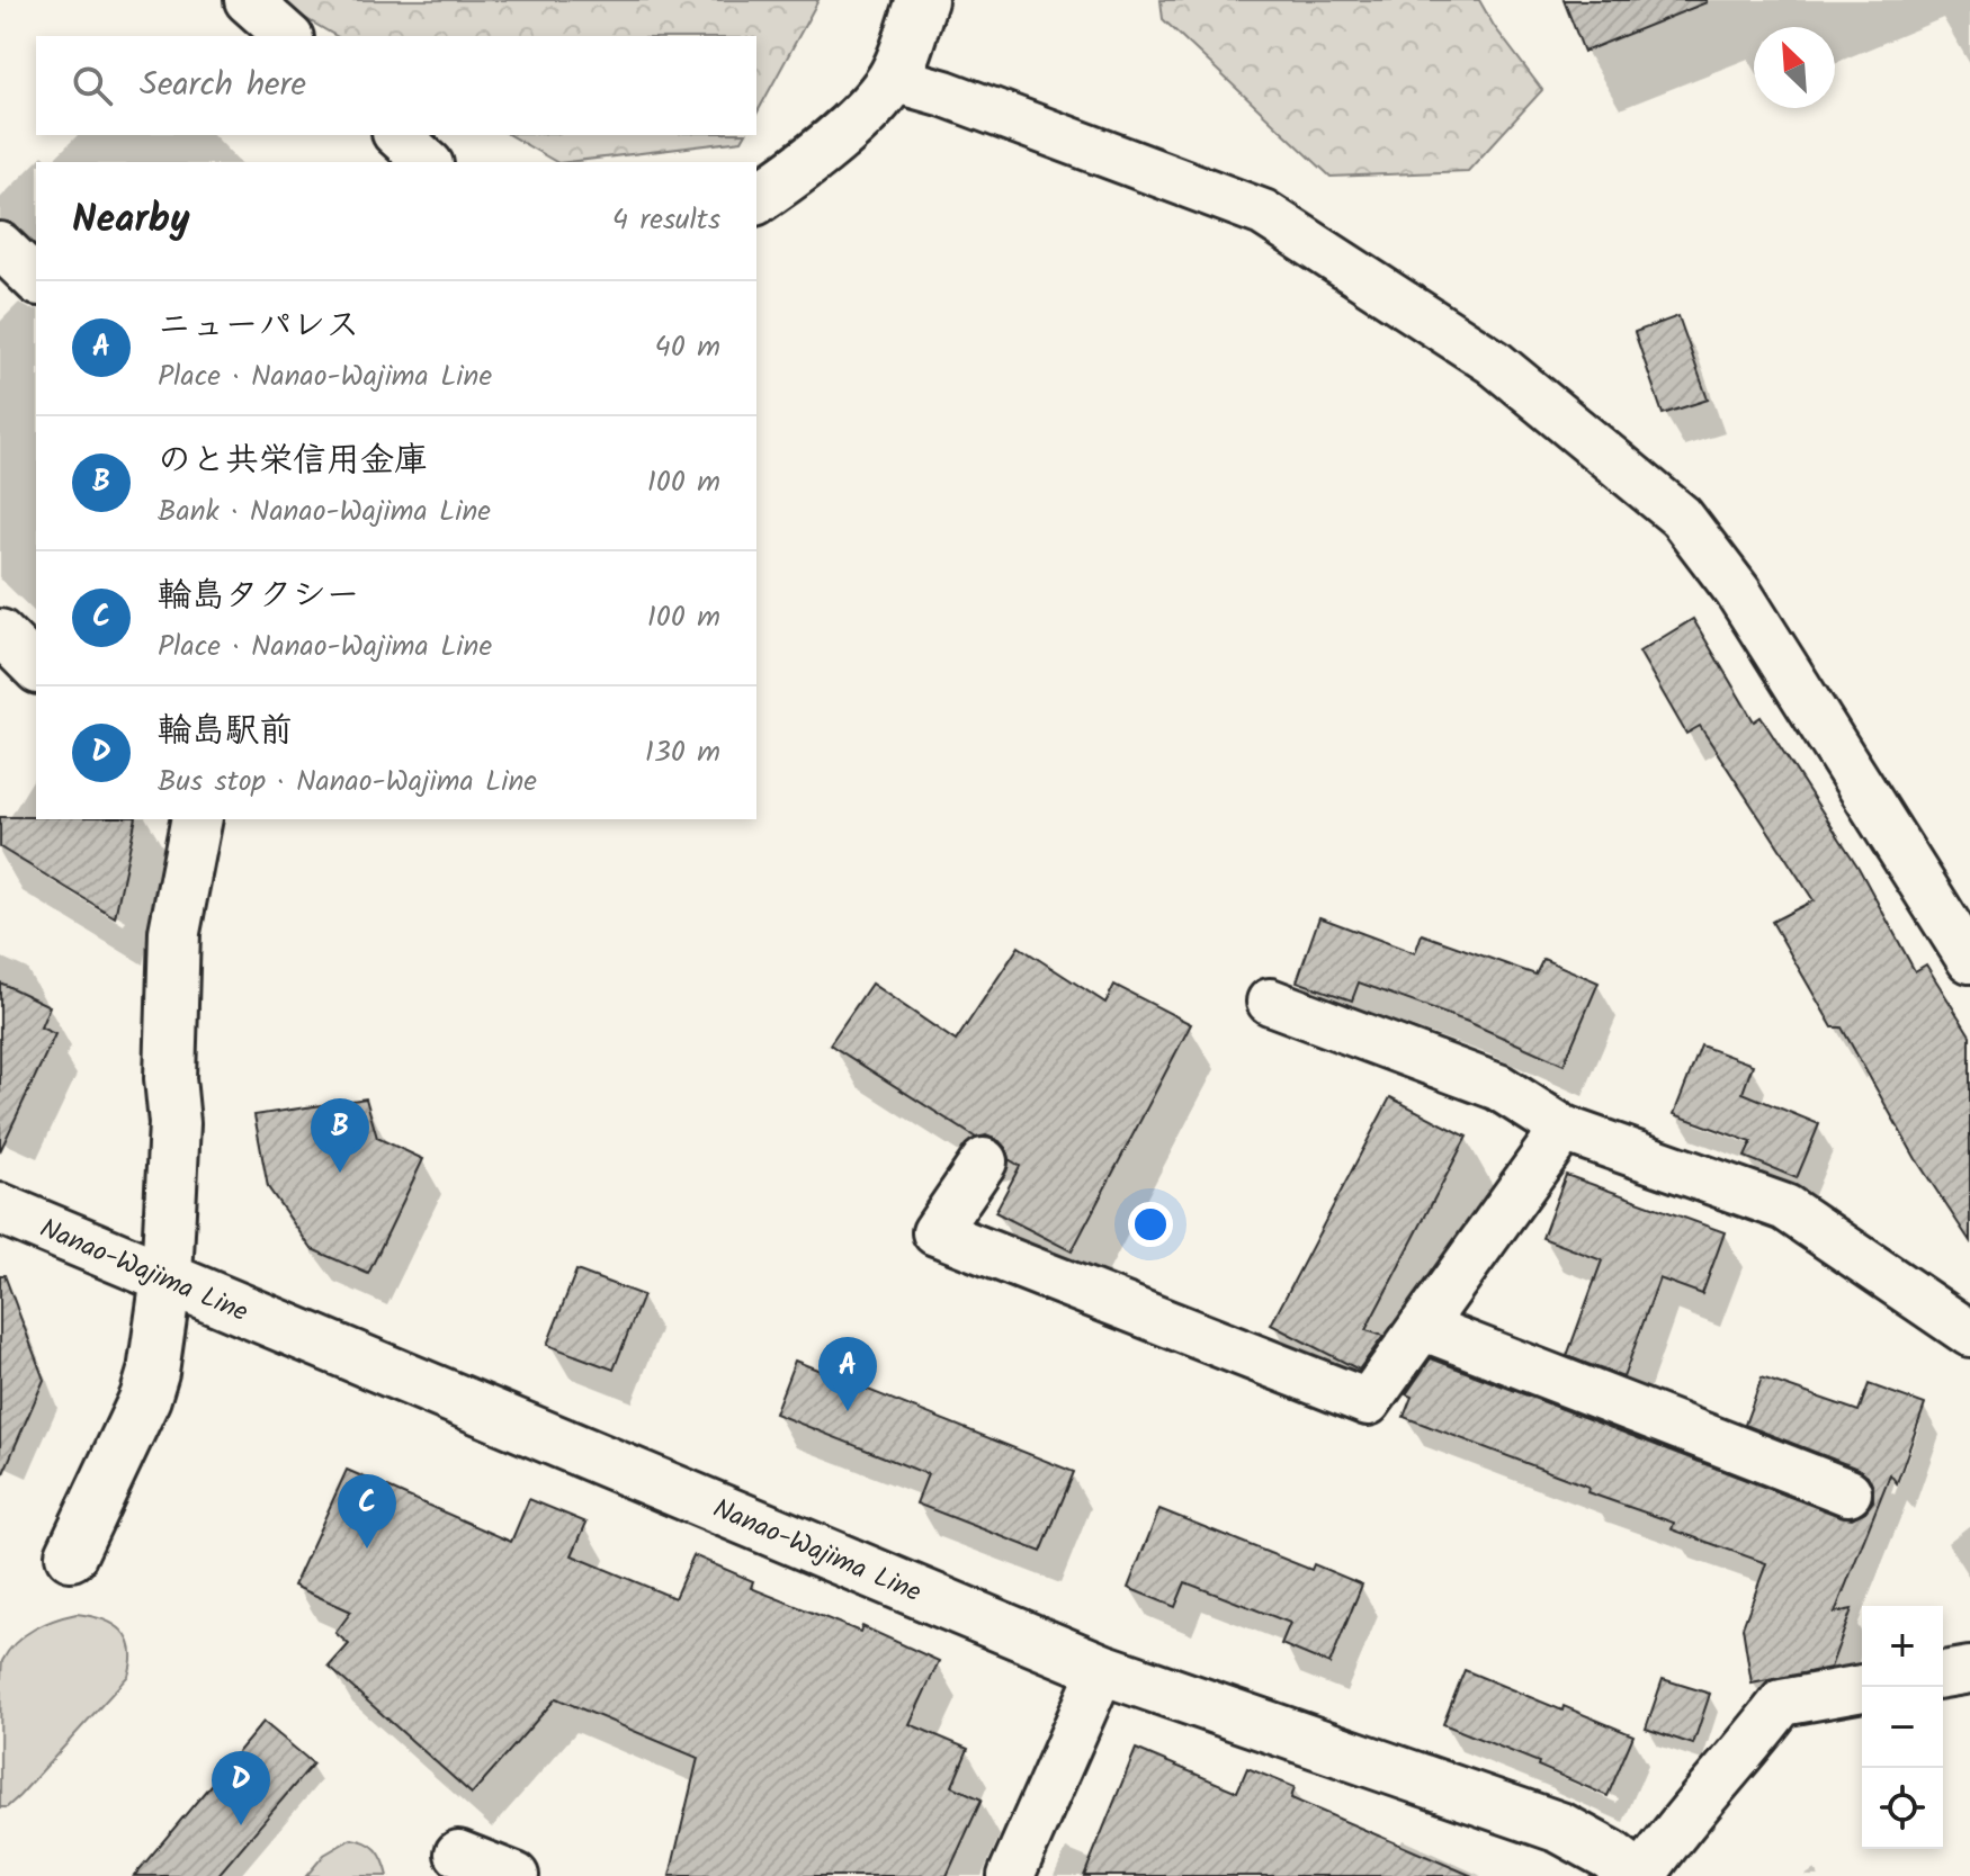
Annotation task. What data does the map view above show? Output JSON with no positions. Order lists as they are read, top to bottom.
{
  "streets": {
    "main road": ["Nanao-Wajima Line"]
  },
  "north": "top left",
  "page": {
    "search": "Search here",
    "heading": ["Nearby", "4 results"],
    "list": [
      {
        "mark": "A",
        "name": "ニューパレス",
        "note": "Place · Nanao-Wajima Line",
        "value": "40 m"
      },
      {
        "mark": "B",
        "name": "のと共栄信用金庫",
        "note": "Bank · Nanao-Wajima Line",
        "value": "100 m"
      },
      {
        "mark": "C",
        "name": "輪島タクシー",
        "note": "Place · Nanao-Wajima Line",
        "value": "100 m"
      },
      {
        "mark": "D",
        "name": "輪島駅前",
        "note": "Bus stop · Nanao-Wajima Line",
        "value": "130 m"
      }
    ],
    "pins": [
      "B",
      "A",
      "C",
      "D"
    ],
    "map_buttons": ["+", "−"]
  }
}
